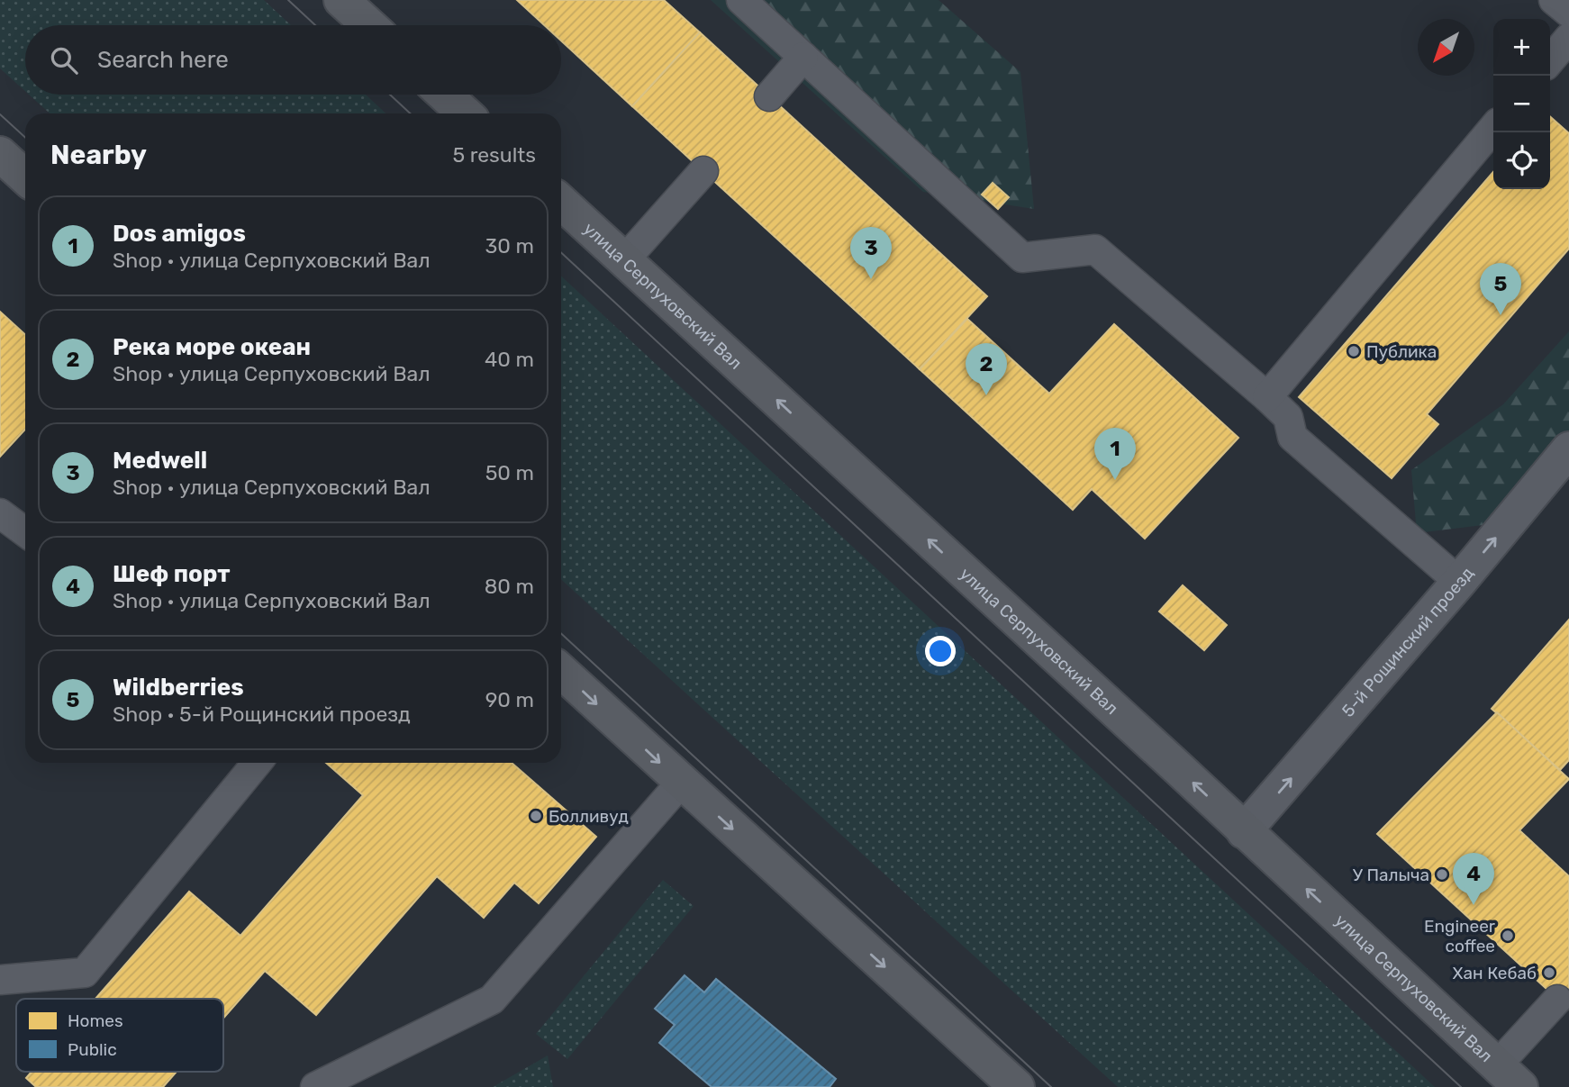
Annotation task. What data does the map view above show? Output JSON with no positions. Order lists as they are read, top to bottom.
{
  "streets": {
    "main road": ["улица Серпуховский Вал"],
    "street": ["5-й Рощинский проезд"]
  },
  "crossings": [
    ["улица Серпуховский Вал", "5-й Рощинский проезд"]
  ],
  "one_way": ["улица Серпуховский Вал", "5-й Рощинский проезд"],
  "places": [
    "Публика",
    "Болливуд",
    "У Палыча",
    "Engineer coffee",
    "Хан Кебаб"
  ],
  "legend": ["Homes", "Public"],
  "north": "bottom left",
  "page": {
    "map_buttons": ["+", "−"],
    "search": "Search here",
    "heading": ["Nearby", "5 results"],
    "list": [
      {
        "mark": "1",
        "name": "Dos amigos",
        "note": "Shop · улица Серпуховский Вал",
        "value": "30 m"
      },
      {
        "mark": "2",
        "name": "Река море океан",
        "note": "Shop · улица Серпуховский Вал",
        "value": "40 m"
      },
      {
        "mark": "3",
        "name": "Medwell",
        "note": "Shop · улица Серпуховский Вал",
        "value": "50 m"
      },
      {
        "mark": "4",
        "name": "Шеф порт",
        "note": "Shop · улица Серпуховский Вал",
        "value": "80 m"
      },
      {
        "mark": "5",
        "name": "Wildberries",
        "note": "Shop · 5-й Рощинский проезд",
        "value": "90 m"
      }
    ],
    "pins": [
      "3",
      "5",
      "2",
      "1",
      "4"
    ]
  }
}
